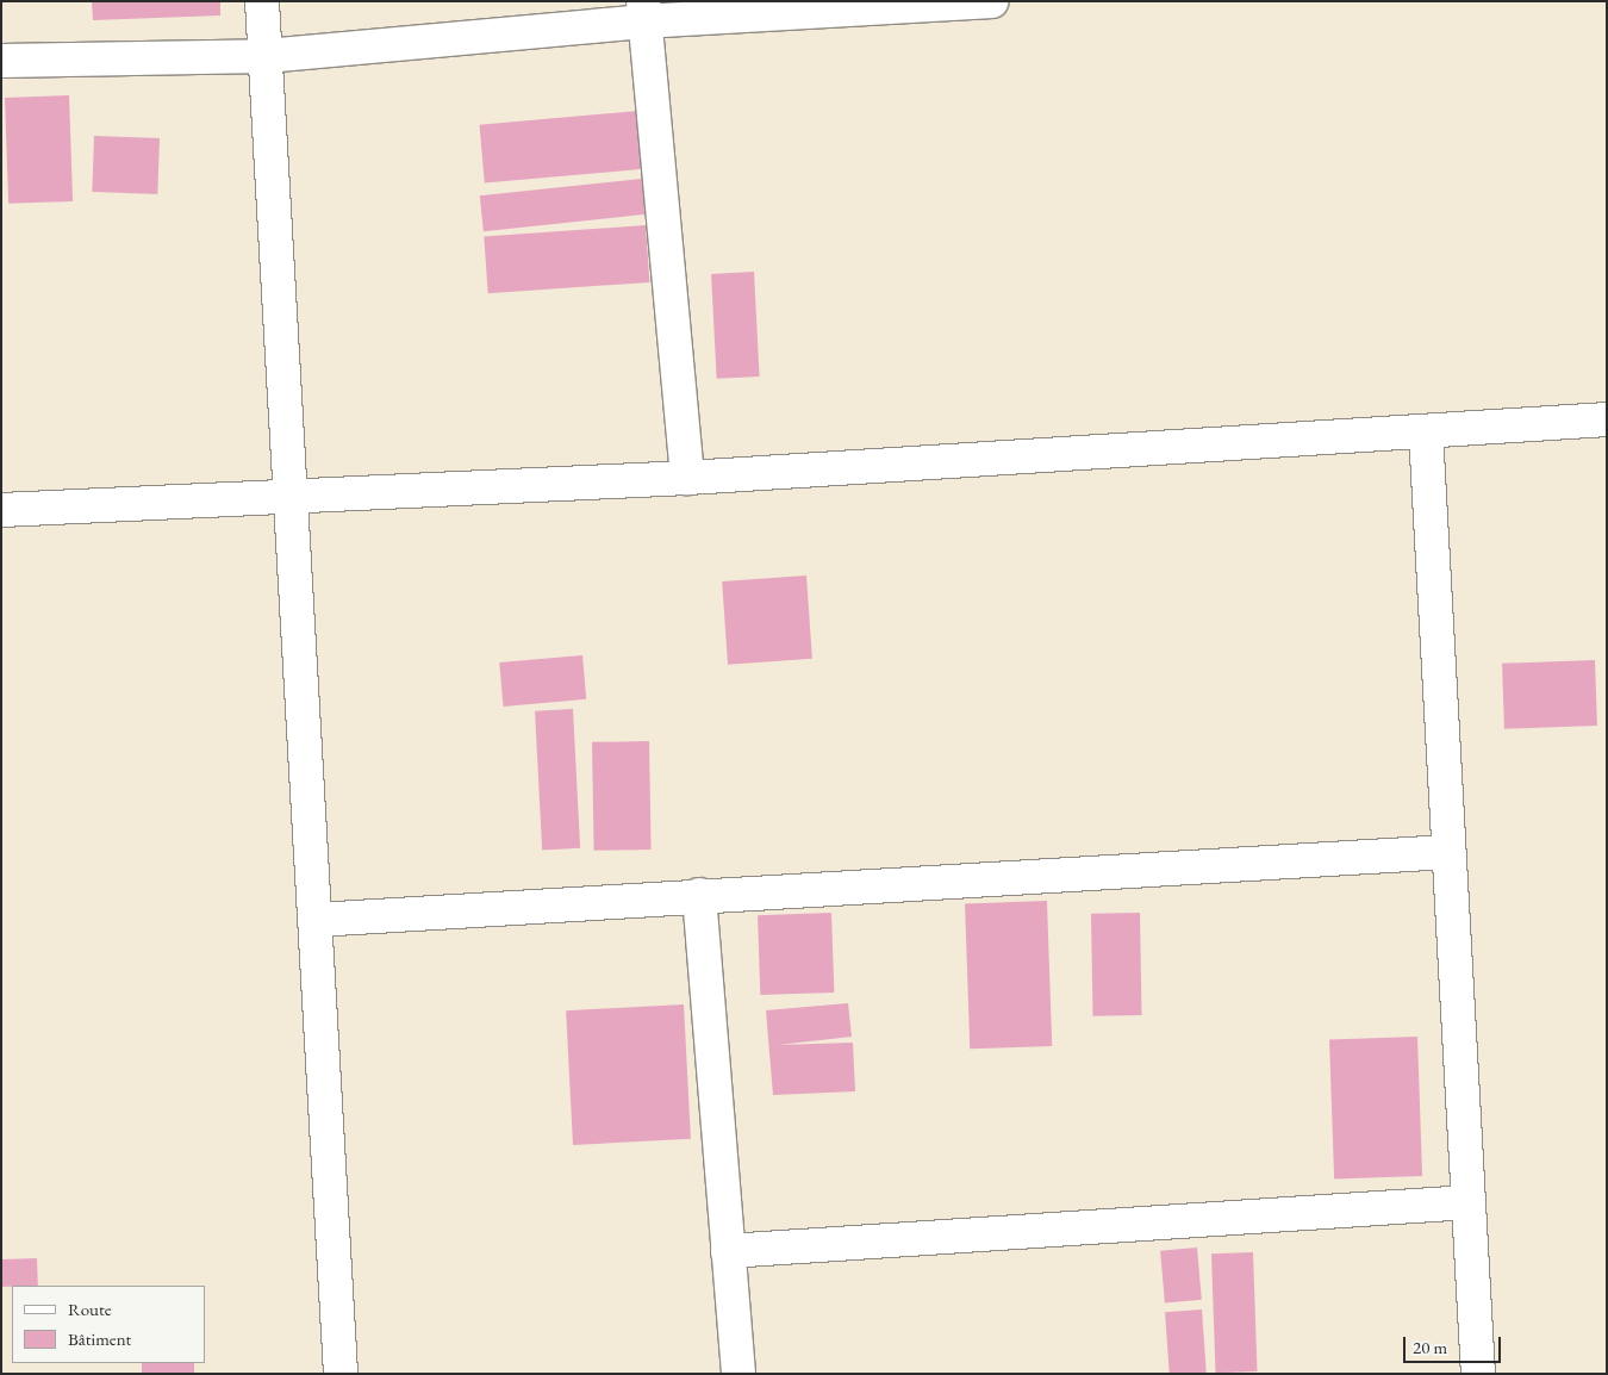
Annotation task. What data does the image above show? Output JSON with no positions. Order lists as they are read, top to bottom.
{
  "legend": ["Route", "Bâtiment"],
  "scale_bar": "20 m"
}
